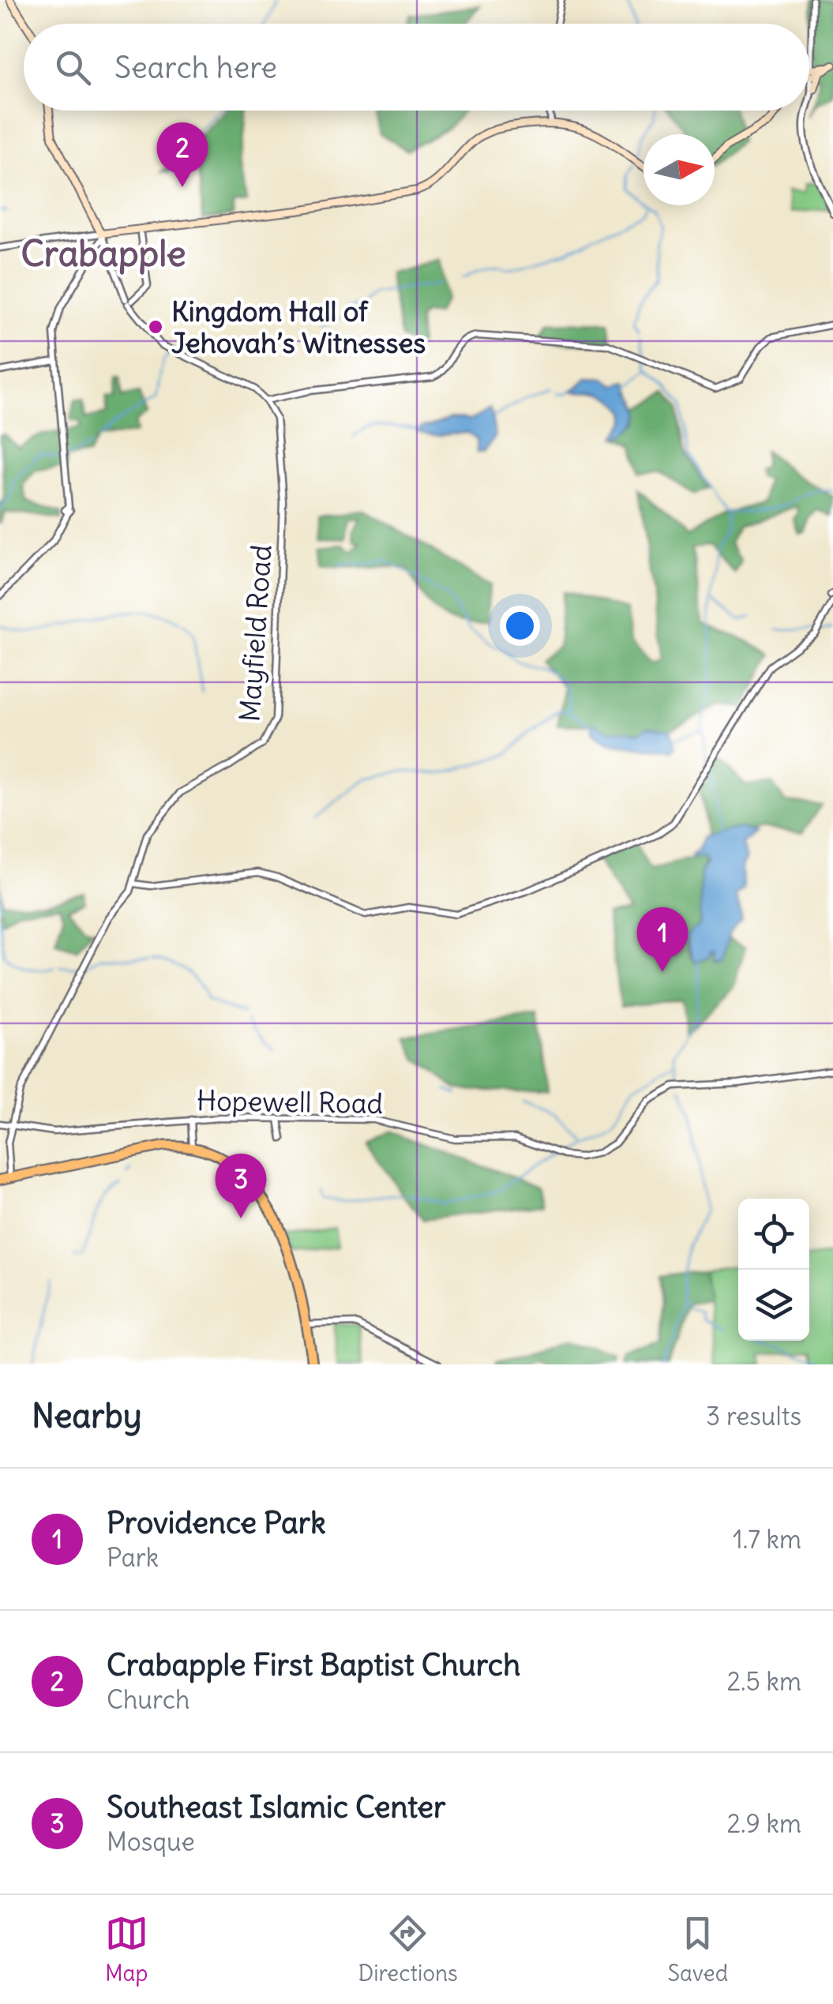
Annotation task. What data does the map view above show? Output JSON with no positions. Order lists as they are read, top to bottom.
{
  "streets": {
    "street": ["Mayfield Road", "Hopewell Road"]
  },
  "crossings": [
    ["Mayfield Road", "Hopewell Road"]
  ],
  "districts": ["Crabapple"],
  "places": ["Kingdom Hall of Jehovah’s Witnesses"],
  "north": "right",
  "page": {
    "search": "Search here",
    "pins": ["2", "1", "3"],
    "heading": ["Nearby", "3 results"],
    "list": [
      {
        "mark": "1",
        "name": "Providence Park",
        "note": "Park",
        "value": "1.7 km"
      },
      {
        "mark": "2",
        "name": "Crabapple First Baptist Church",
        "note": "Church",
        "value": "2.5 km"
      },
      {
        "mark": "3",
        "name": "Southeast Islamic Center",
        "note": "Mosque",
        "value": "2.9 km"
      }
    ],
    "nav": ["Map", "Directions", "Saved"]
  }
}
